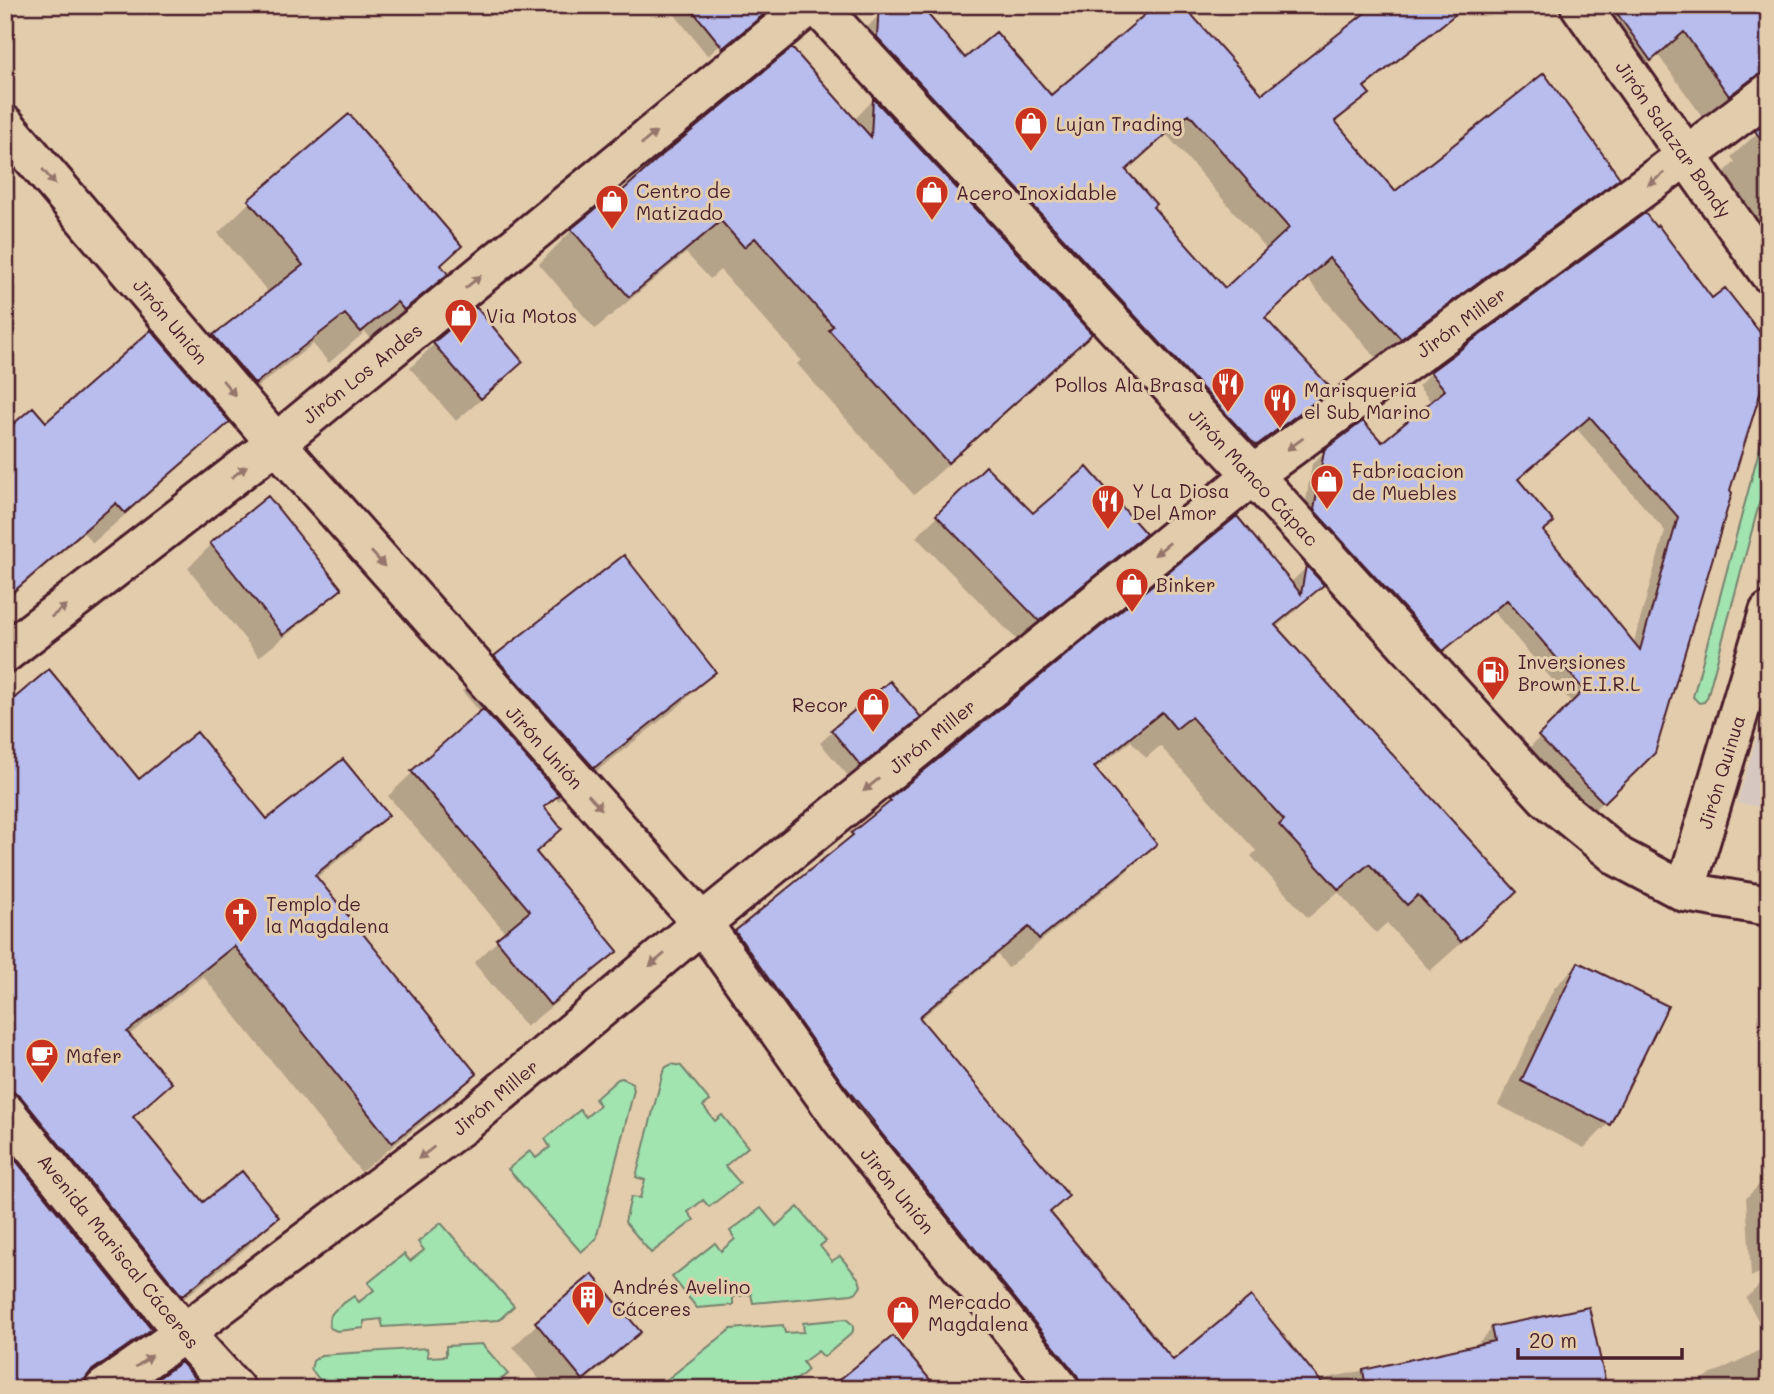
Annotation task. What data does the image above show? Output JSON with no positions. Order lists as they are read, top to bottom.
{
  "streets": {
    "street": [
      "Jirón Salazar Bondy",
      "Jirón Unión",
      "Jirón Miller",
      "Jirón Los Andes",
      "Jirón Manco Cápac",
      "Jirón Quinua",
      "Avenida Mariscal Cáceres"
    ]
  },
  "crossings": [
    ["Jirón Salazar Bondy", "Jirón Miller"],
    ["Jirón Unión", "Jirón Miller"],
    ["Jirón Unión", "Jirón Los Andes"],
    ["Jirón Miller", "Jirón Manco Cápac"],
    ["Jirón Miller", "Avenida Mariscal Cáceres"],
    ["Jirón Manco Cápac", "Jirón Quinua"]
  ],
  "one_way": ["Jirón Unión", "Jirón Miller", "Jirón Los Andes"],
  "places": {
    "shop": [
      "Lujan Trading",
      "Acero Inoxidable",
      "Centro de Matizado",
      "Via Motos",
      "Fabricacion de Muebles",
      "Binker",
      "Recor",
      "Mercado Magdalena"
    ],
    "restaurant": ["Pollos Ala Brasa", "Marisqueria el Sub Marino", "Y La Diosa Del Amor"],
    "fuel station": ["Inversiones Brown E.I.R.L"],
    "church": ["Templo de la Magdalena"],
    "cafe": ["Mafer"],
    "building": ["Andrés Avelino Cáceres"]
  },
  "scale_bar": "20 m"
}
